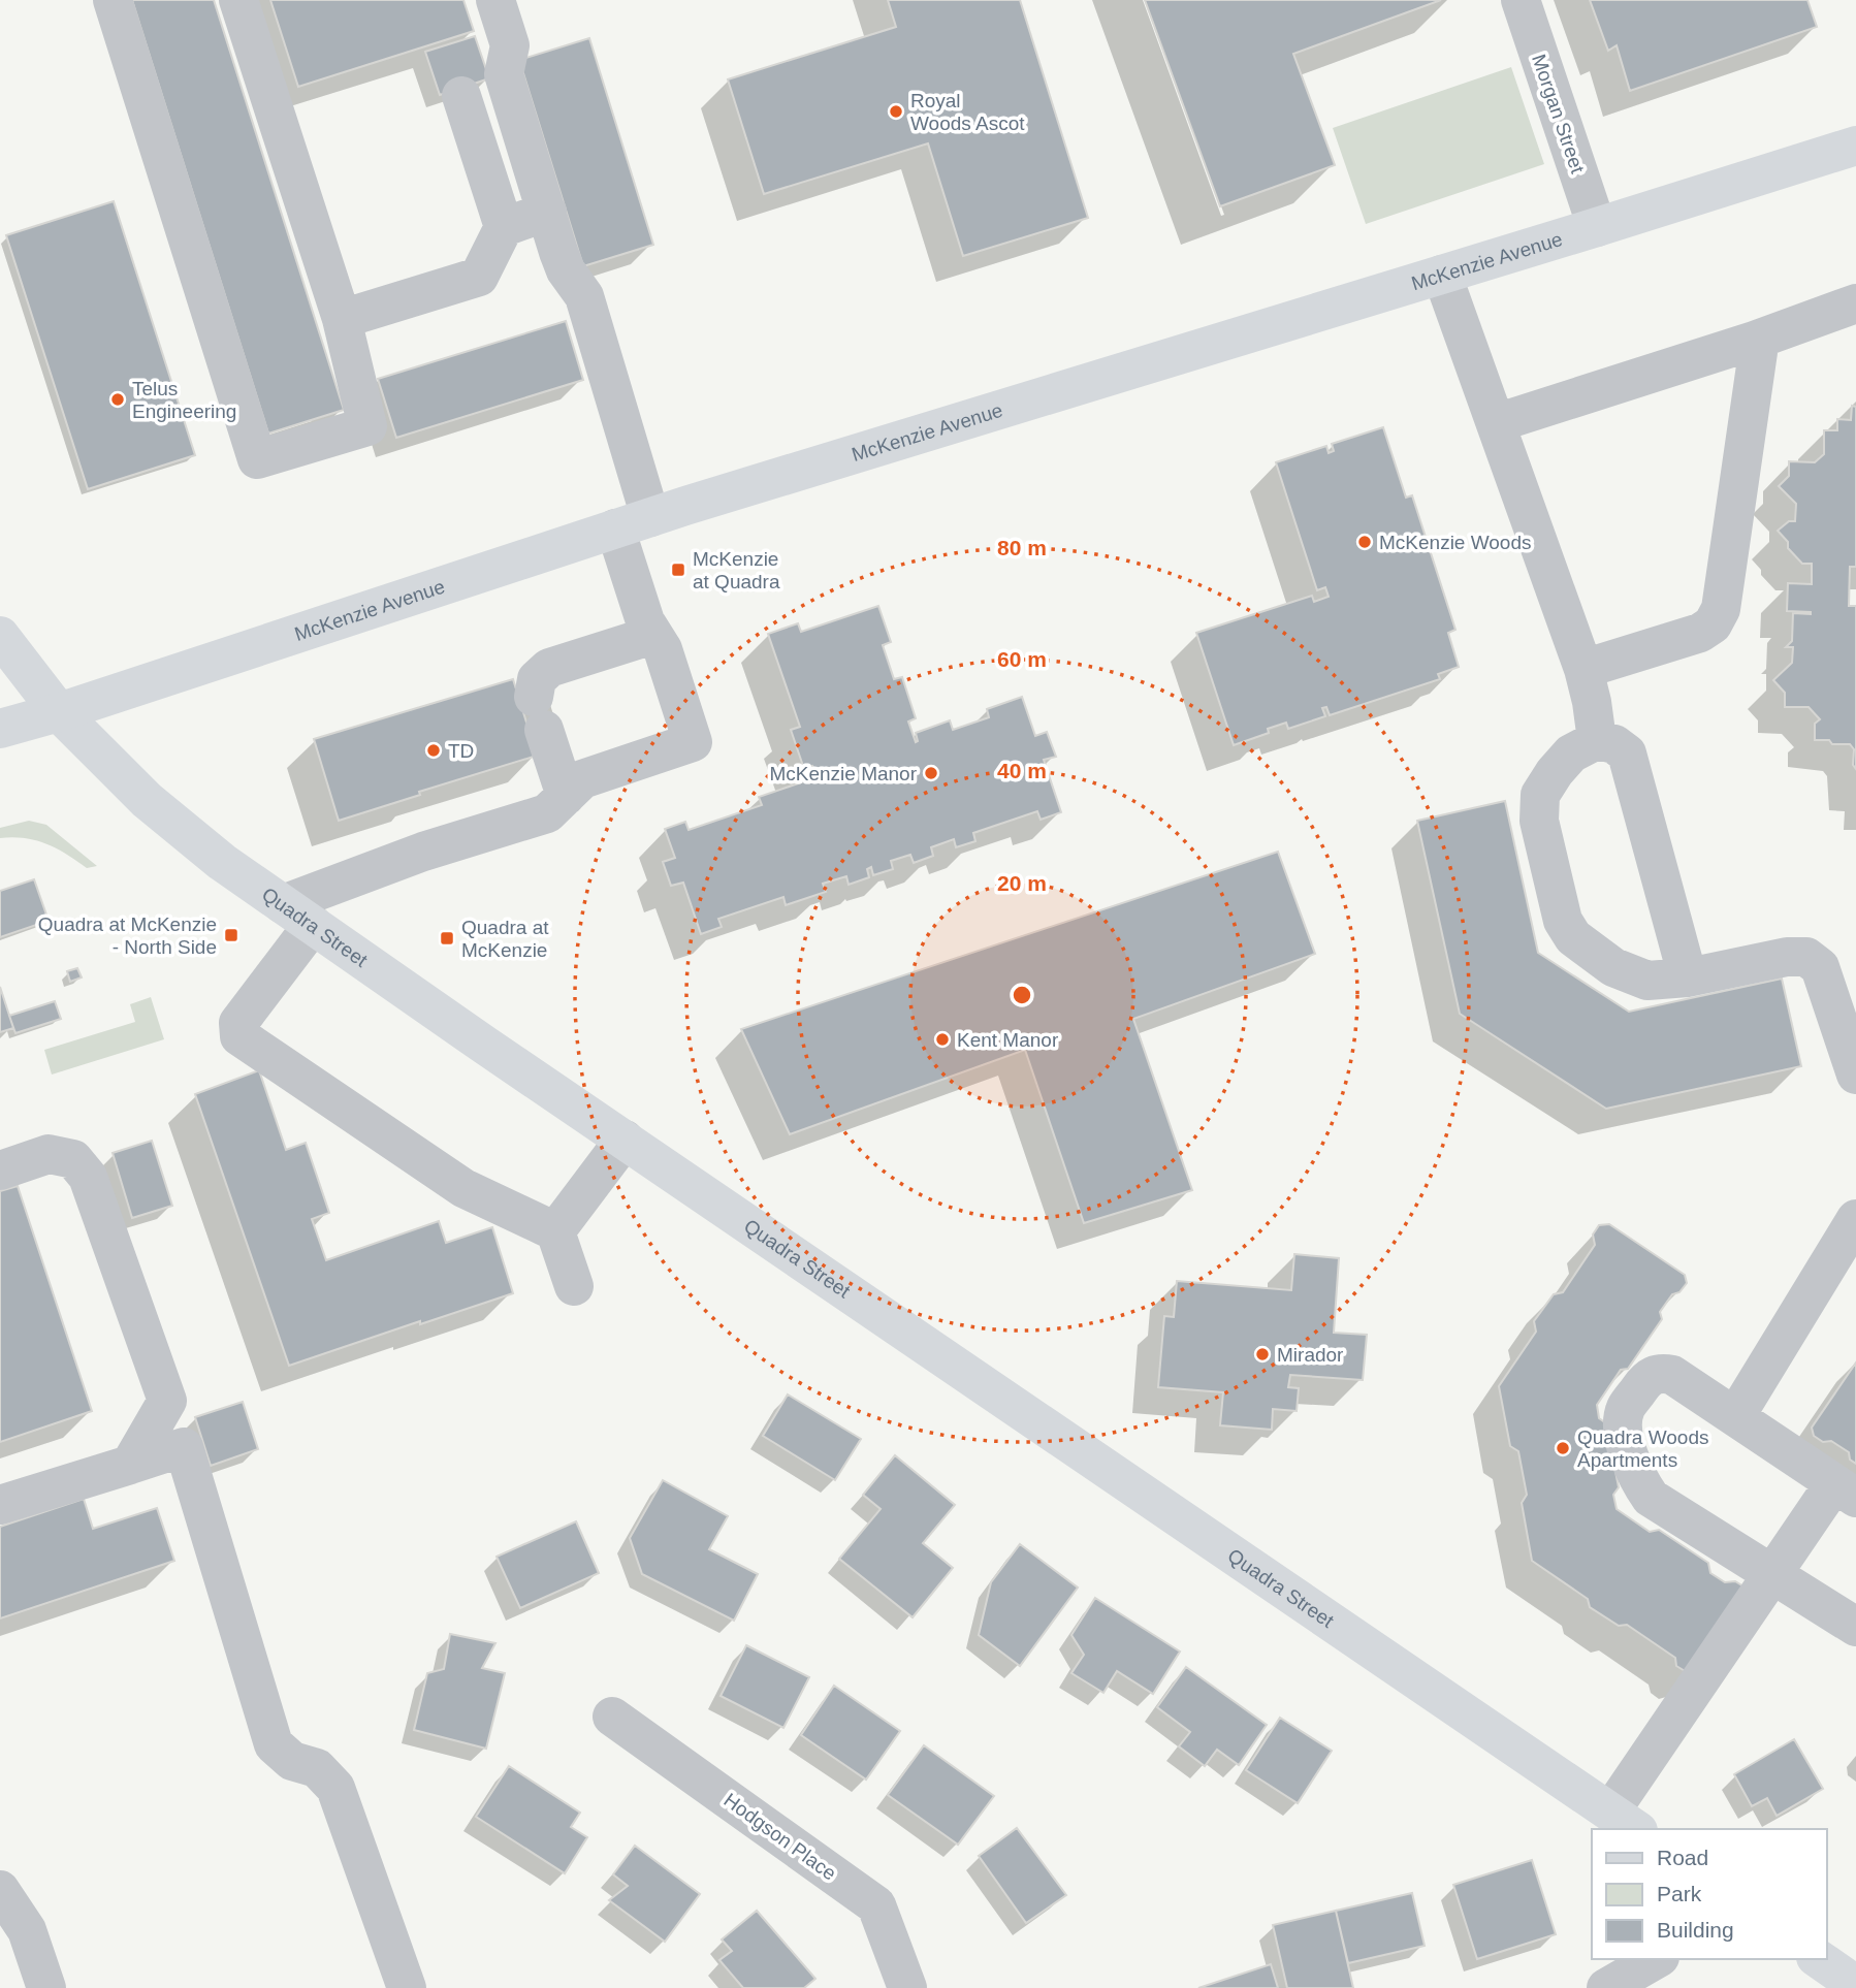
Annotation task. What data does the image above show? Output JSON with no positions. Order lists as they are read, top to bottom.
{
  "streets": {
    "main road": ["McKenzie Avenue", "Quadra Street"],
    "street": ["Morgan Street", "Hodgson Place"]
  },
  "crossings": [
    ["Morgan Street", "McKenzie Avenue"],
    ["McKenzie Avenue", "Quadra Street"]
  ],
  "places": {
    "other": [
      "Royal Woods Ascot",
      "Telus Engineering",
      "McKenzie Woods",
      "TD",
      "McKenzie Manor",
      "Kent Manor",
      "Mirador",
      "Quadra Woods Apartments"
    ],
    "transit": ["McKenzie at Quadra", "Quadra at McKenzie - North Side", "Quadra at McKenzie"]
  },
  "legend": ["Road", "Park", "Building"],
  "rings": [
    "80 m",
    "60 m",
    "40 m",
    "20 m"
  ]
}
